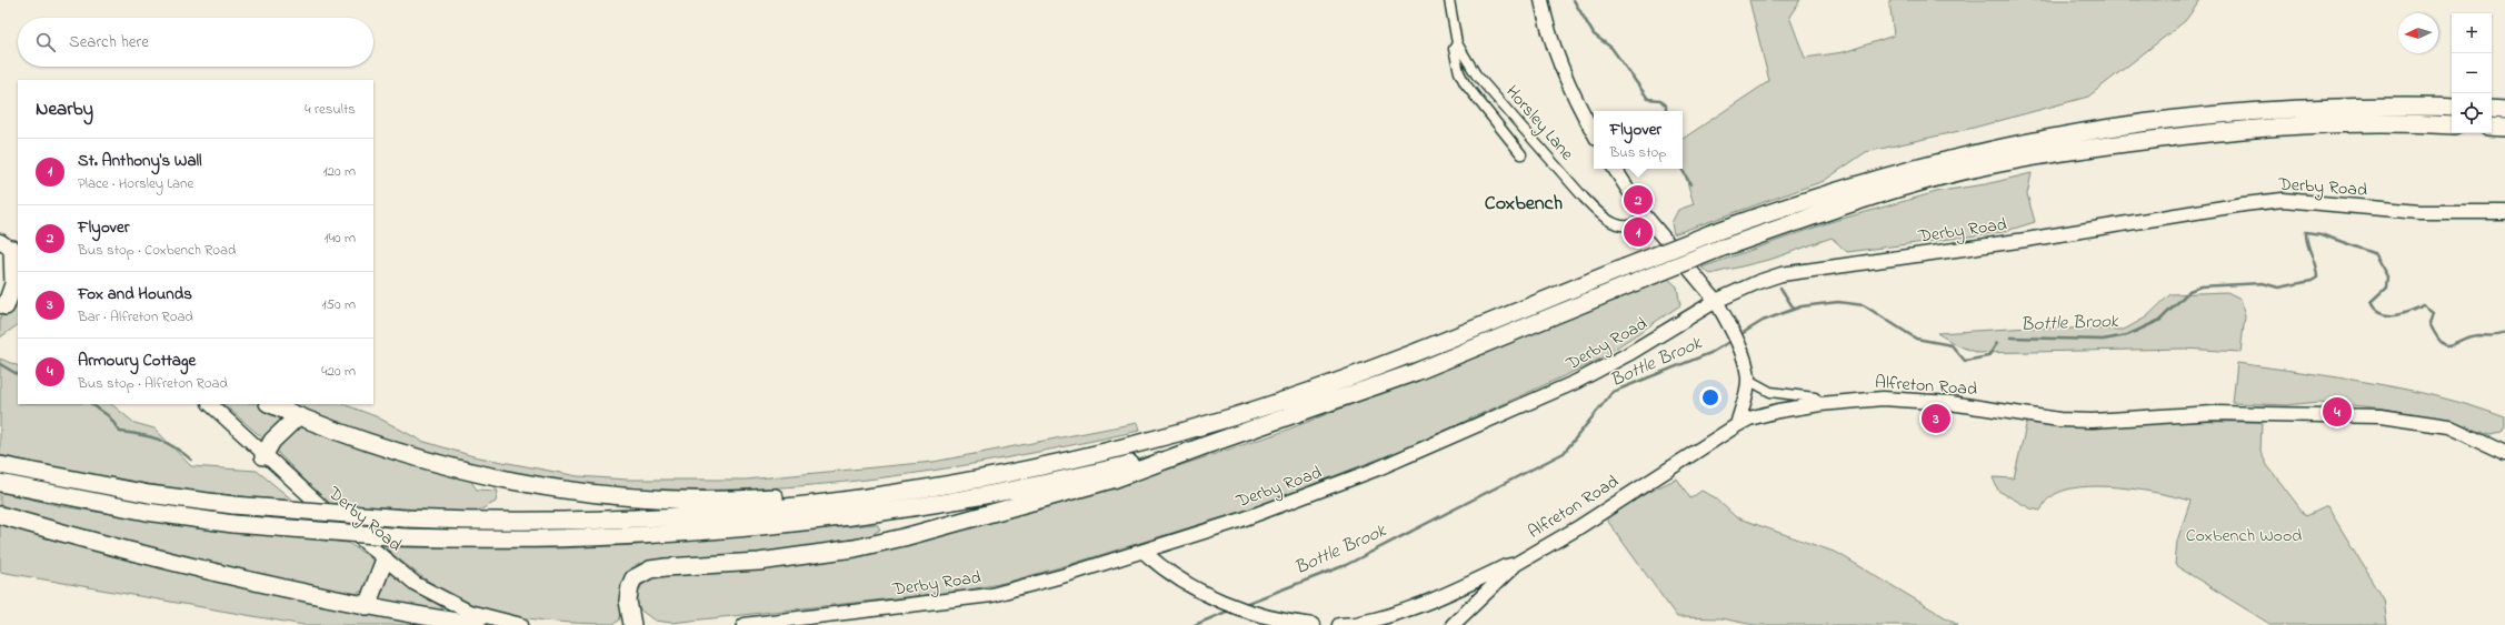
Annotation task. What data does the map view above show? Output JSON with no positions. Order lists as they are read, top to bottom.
{
  "streets": {
    "main road": ["Derby Road", "Alfreton Road"],
    "street": ["Horsley Lane"]
  },
  "districts": ["Coxbench"],
  "water": ["Bottle Brook"],
  "parks": ["Coxbench Wood"],
  "north": "left",
  "page": {
    "map_buttons": ["+", "−"],
    "search": "Search here",
    "heading": ["Nearby", "4 results"],
    "popup": ["Flyover", "Bus stop"],
    "list": [
      {
        "mark": "1",
        "name": "St. Anthony's Wall",
        "note": "Place · Horsley Lane",
        "value": "120 m"
      },
      {
        "mark": "2",
        "name": "Flyover",
        "note": "Bus stop · Coxbench Road",
        "value": "140 m"
      },
      {
        "mark": "3",
        "name": "Fox and Hounds",
        "note": "Bar · Alfreton Road",
        "value": "150 m"
      },
      {
        "mark": "4",
        "name": "Armoury Cottage",
        "note": "Bus stop · Alfreton Road",
        "value": "420 m"
      }
    ],
    "pins": [
      "2",
      "1",
      "4",
      "3"
    ]
  }
}
